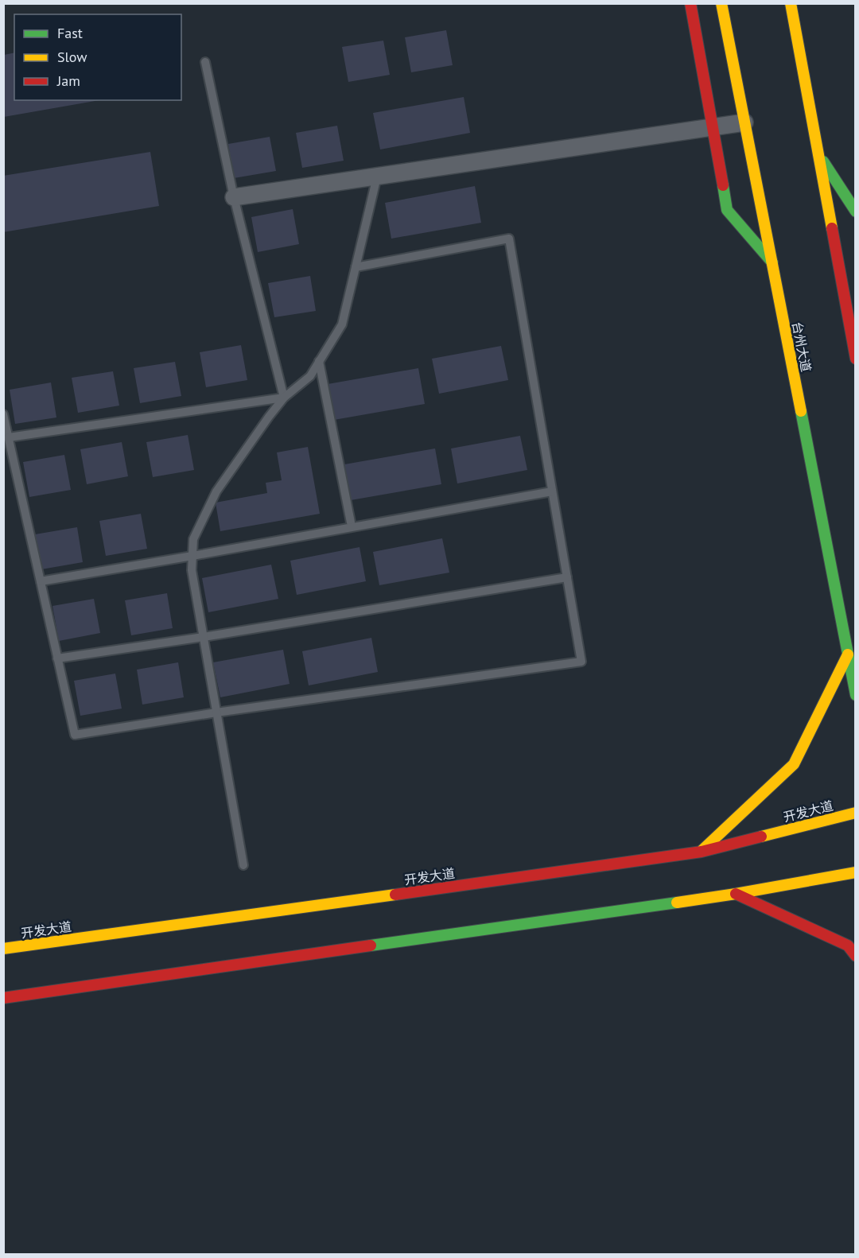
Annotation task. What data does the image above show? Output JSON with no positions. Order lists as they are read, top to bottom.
{
  "streets": {
    "main road": ["台州大道", "开发大道"]
  },
  "legend": ["Fast", "Slow", "Jam"]
}
